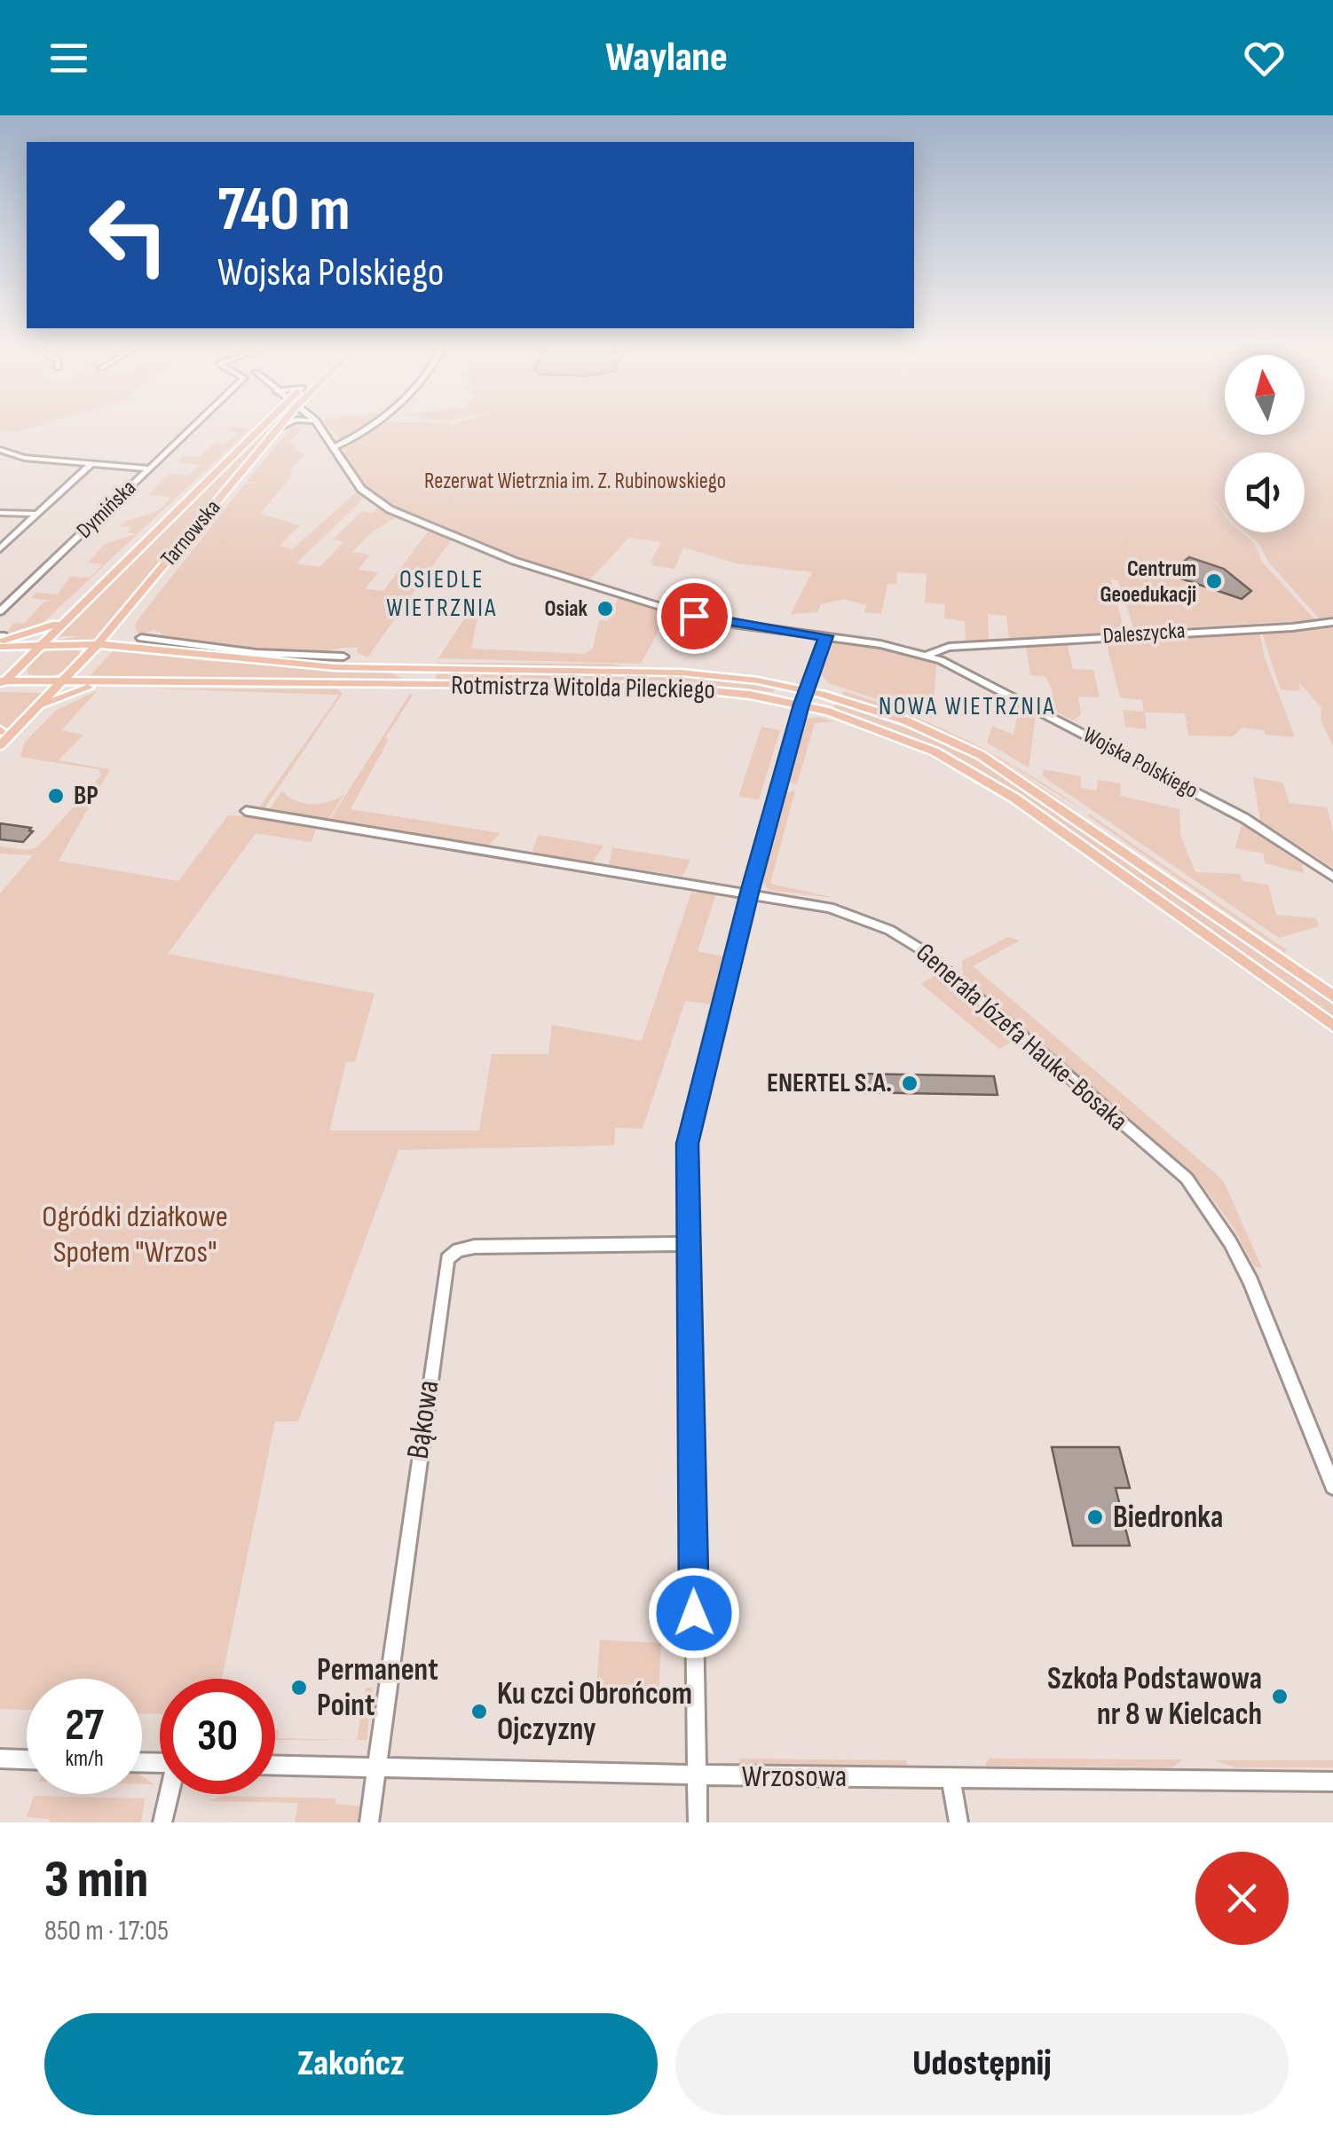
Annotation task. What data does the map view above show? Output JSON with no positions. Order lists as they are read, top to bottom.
{
  "streets": {
    "main road": ["Tarnowska", "Rotmistrza Witolda Pileckiego"],
    "street": [
      "Dymińska",
      "Daleszycka",
      "Wojska Polskiego",
      "Generała Józefa Hauke-Bosaka",
      "Bąkowa",
      "Wrzosowa"
    ]
  },
  "crossings": [
    ["Tarnowska", "Rotmistrza Witolda Pileckiego"],
    ["Daleszycka", "Wojska Polskiego"],
    ["Bąkowa", "Wrzosowa"]
  ],
  "districts": ["OSIEDLE WIETRZNIA", "NOWA WIETRZNIA"],
  "parks": ["Rezerwat Wietrznia im. Z. Rubinowskiego", "Ogródki działkowe Społem \"Wrzos\""],
  "places": [
    "Centrum Geoedukacji",
    "Osiak",
    "BP",
    "ENERTEL S.A.",
    "Biedronka",
    "Permanent Point",
    "Szkoła Podstawowa nr 8 w Kielcach",
    "Ku czci Obrońcom Ojczyzny"
  ],
  "north": "top",
  "page": {
    "header": "Waylane",
    "turn": ["740 m", "Wojska Polskiego"],
    "speed": "27 km/h",
    "limit": "30",
    "heading": ["3 min", "850 m · 17:05"],
    "buttons": ["Zakończ", "Udostępnij"]
  }
}
